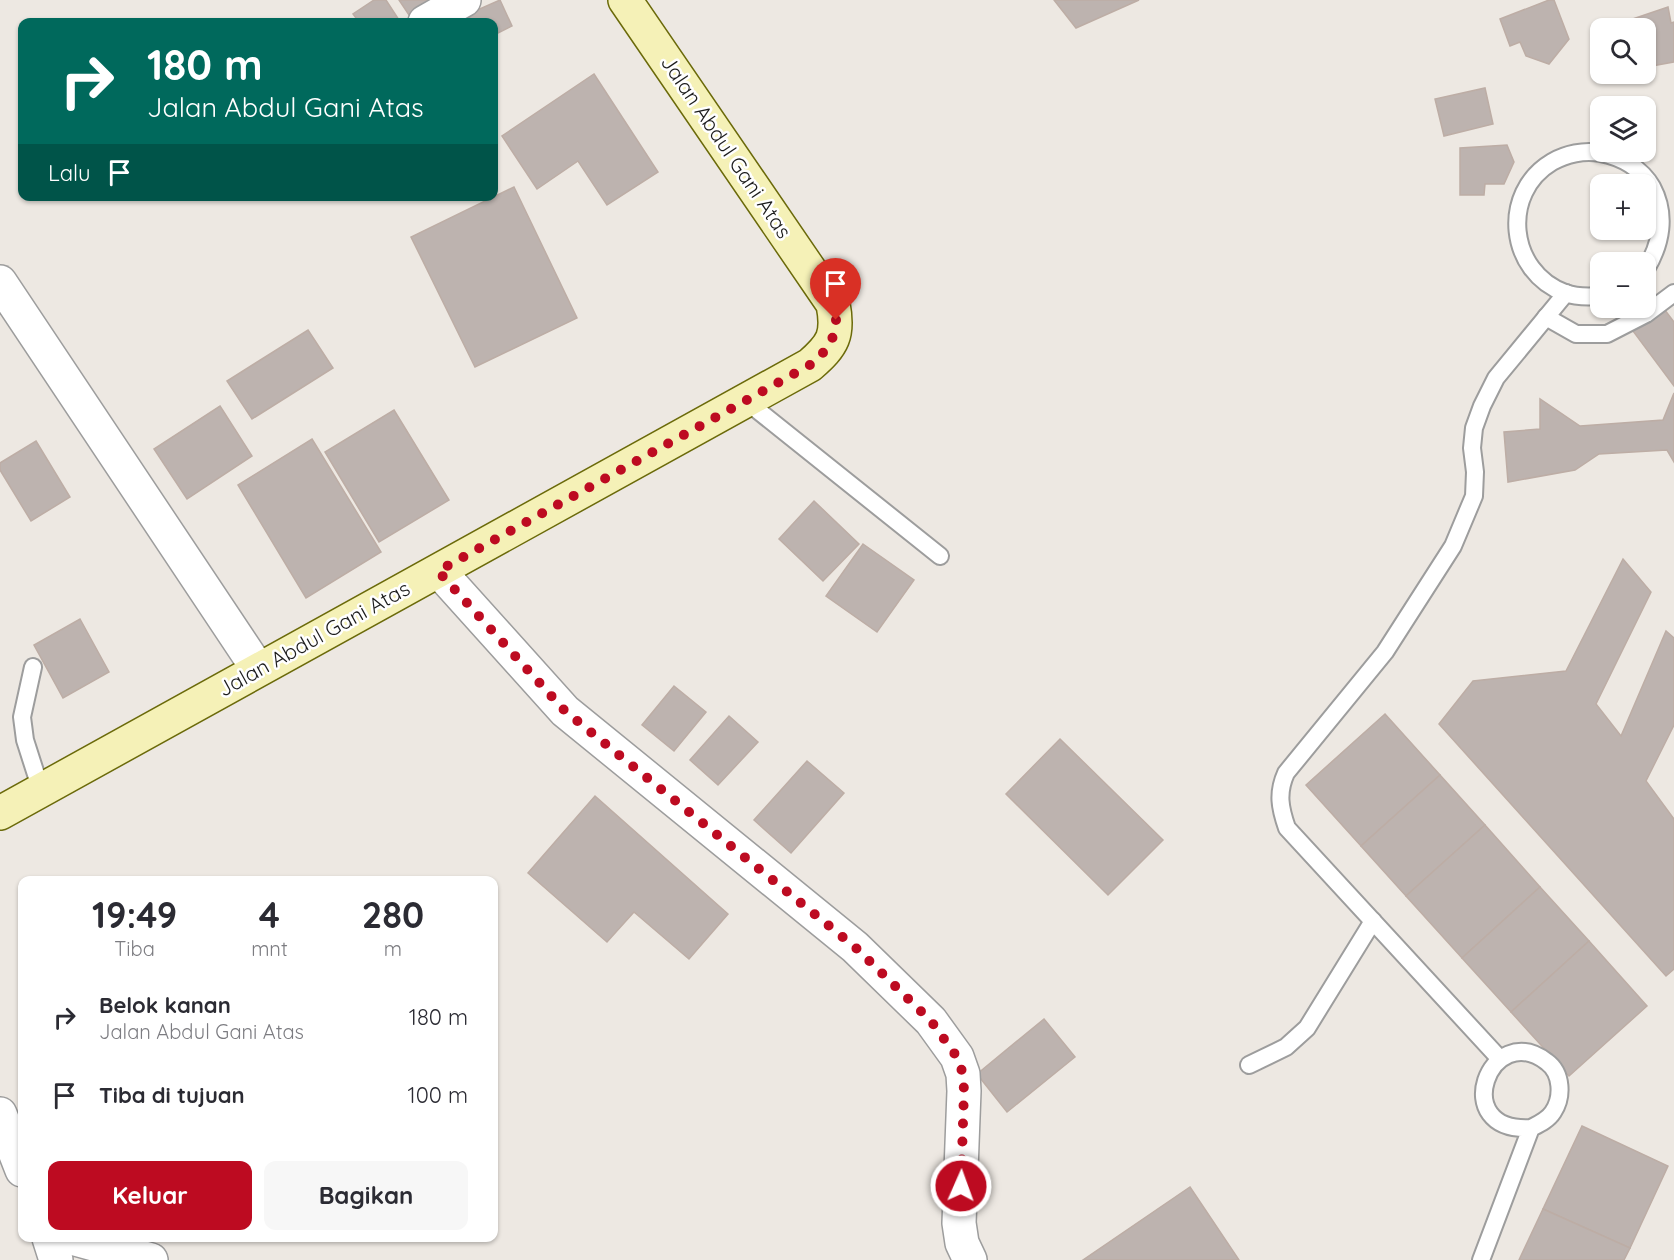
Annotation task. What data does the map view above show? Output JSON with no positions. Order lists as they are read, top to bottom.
{
  "streets": {
    "street": ["Jalan Abdul Gani Atas"]
  },
  "page": {
    "map_buttons": ["+", "−"],
    "turn": ["180 m", "Jalan Abdul Gani Atas"],
    "then": "Lalu",
    "eta": [
      "19:49",
      "Tiba",
      "4",
      "mnt",
      "280",
      "m"
    ],
    "list": [
      {
        "name": "Belok kanan",
        "note": "Jalan Abdul Gani Atas",
        "value": "180 m"
      },
      {
        "name": "Tiba di tujuan",
        "value": "100 m"
      }
    ],
    "buttons": ["Keluar", "Bagikan"]
  }
}
